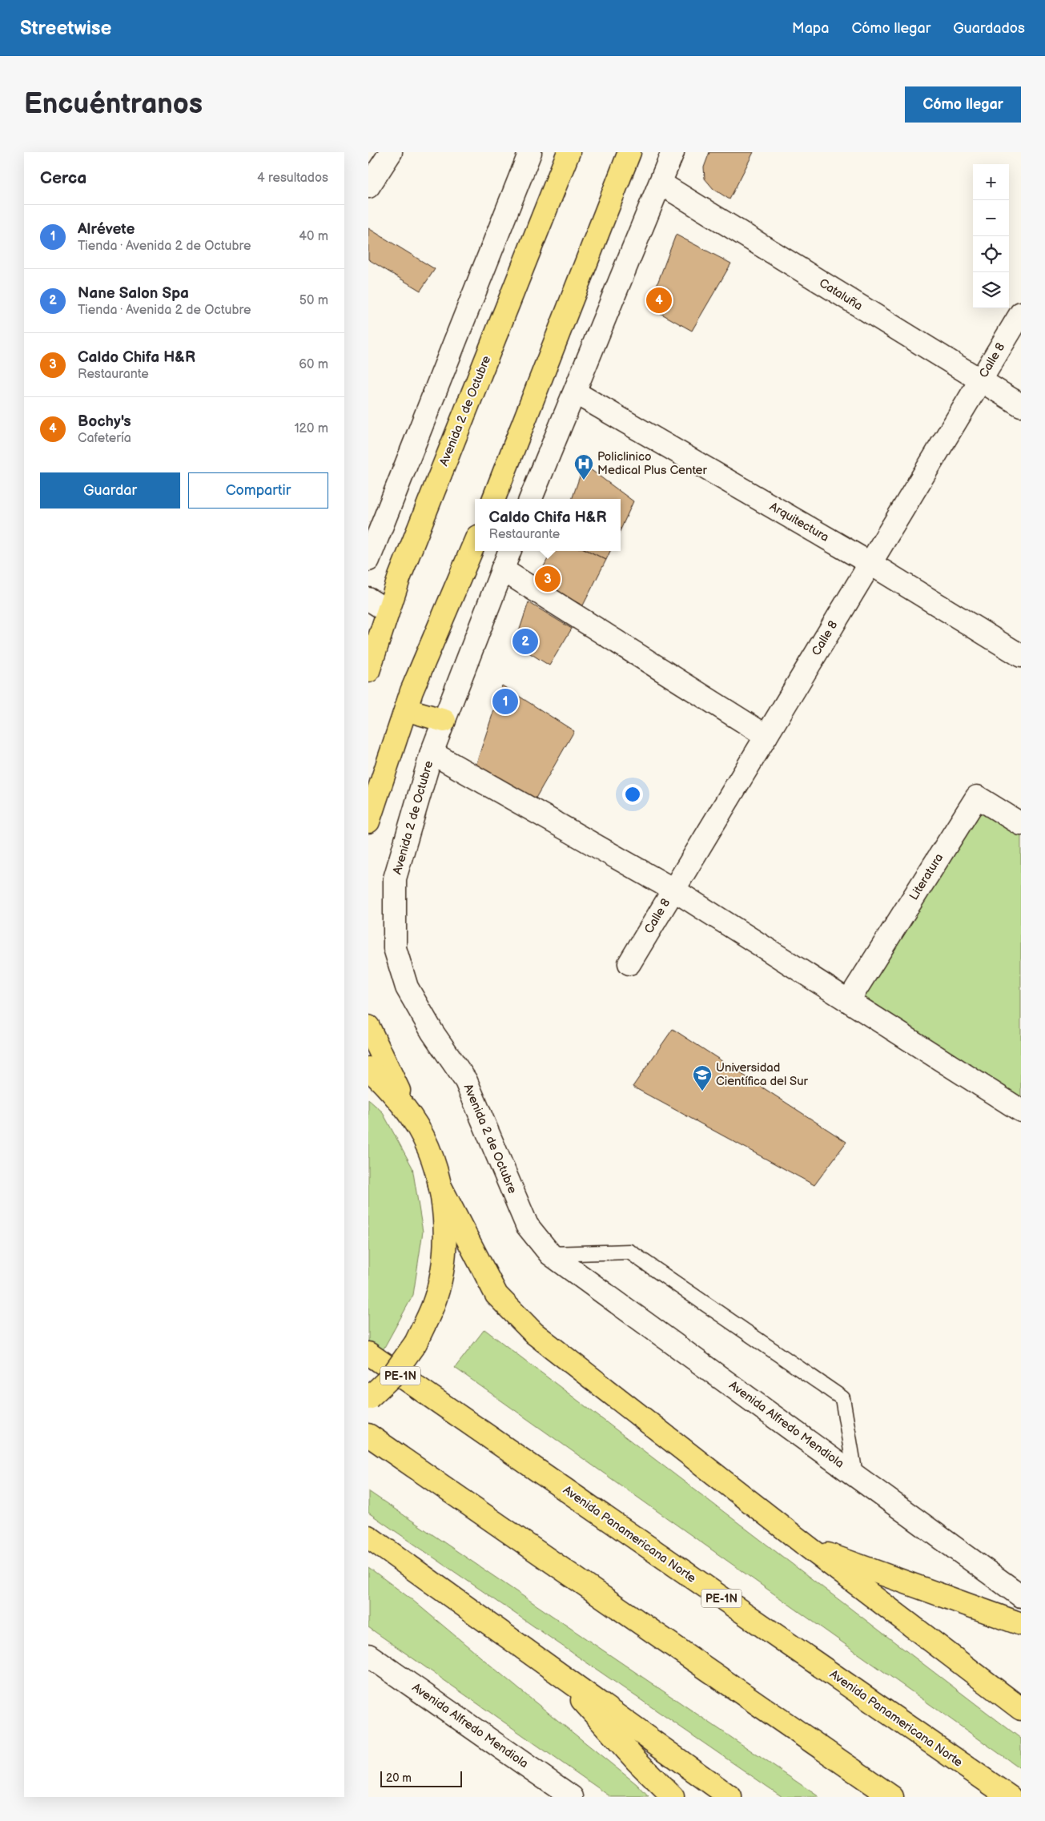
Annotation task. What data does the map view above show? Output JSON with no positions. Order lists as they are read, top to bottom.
{
  "streets": {
    "main road": ["Avenida 2 de Octubre", "PE-1N", "Avenida Panamericana Norte"],
    "street": [
      "Cataluña",
      "Calle 8",
      "Arquitectura",
      "Literatura",
      "Avenida Alfredo Mendiola"
    ]
  },
  "crossings": [
    ["Cataluña", "Calle 8"],
    ["Calle 8", "Arquitectura"],
    ["Avenida 2 de Octubre", "Avenida Alfredo Mendiola"]
  ],
  "places": {
    "hospital": ["Policlinico Medical Plus Center"],
    "school or university": ["Universidad Científica del Sur"]
  },
  "scale_bar": "20 m",
  "page": {
    "header": "Streetwise",
    "nav": ["Mapa", "Cómo llegar", "Guardados"],
    "buttons": [
      "Cómo llegar",
      ["Guardar", "Compartir"]
    ],
    "title": "Encuéntranos",
    "heading": ["Cerca", "4 resultados"],
    "map_buttons": ["+", "−"],
    "list": [
      {
        "mark": "1",
        "name": "Alrévete",
        "note": "Tienda · Avenida 2 de Octubre",
        "value": "40 m"
      },
      {
        "mark": "2",
        "name": "Nane Salon Spa",
        "note": "Tienda · Avenida 2 de Octubre",
        "value": "50 m"
      },
      {
        "mark": "3",
        "name": "Caldo Chifa H&R",
        "note": "Restaurante",
        "value": "60 m"
      },
      {
        "mark": "4",
        "name": "Bochy's",
        "note": "Cafetería",
        "value": "120 m"
      }
    ],
    "pins": [
      "4",
      "3",
      "2",
      "1"
    ],
    "popup": ["Caldo Chifa H&R", "Restaurante"],
    "scale": "20 m"
  }
}
